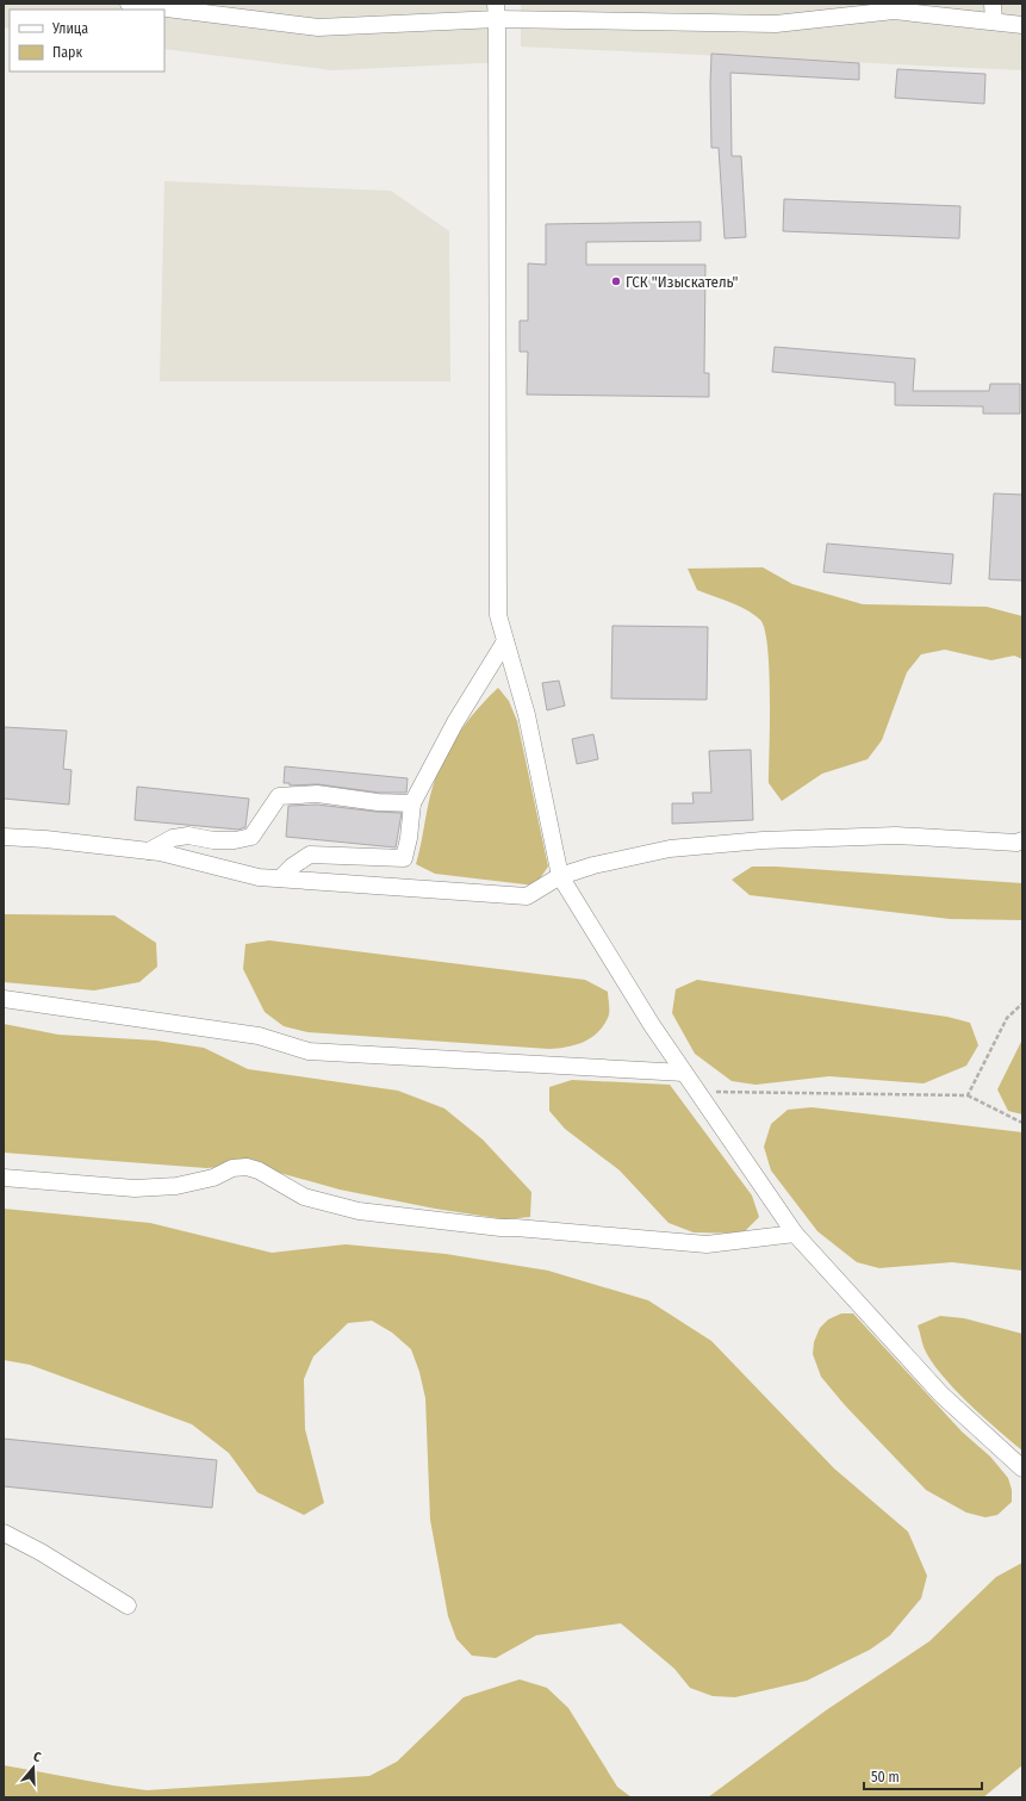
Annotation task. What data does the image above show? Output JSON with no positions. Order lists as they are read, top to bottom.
{
  "places": ["ГСК \"Изыскатель\""],
  "legend": ["Улица", "Парк"],
  "scale_bar": "50 m",
  "north": "top"
}
